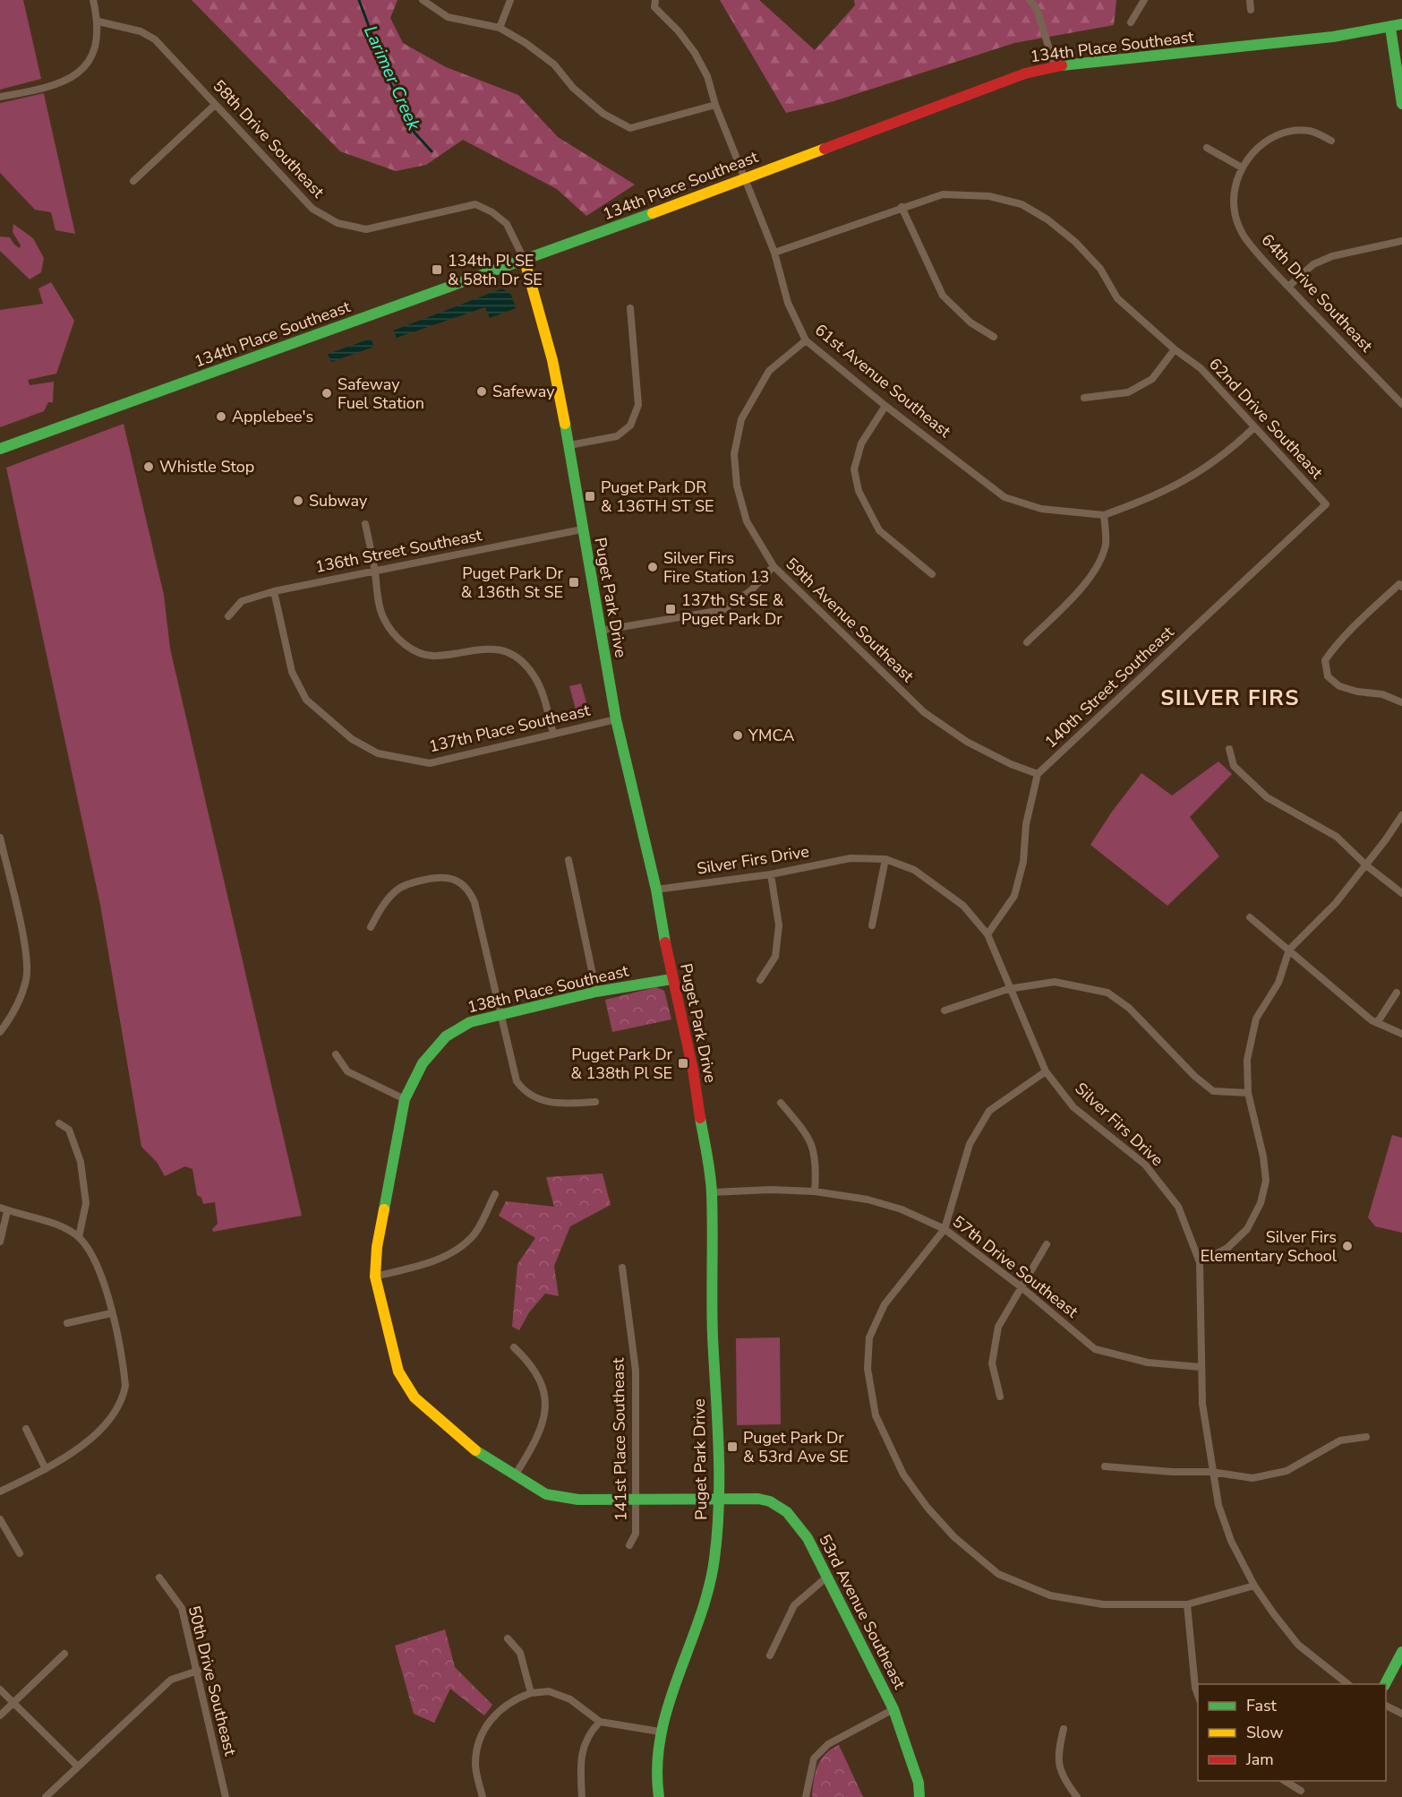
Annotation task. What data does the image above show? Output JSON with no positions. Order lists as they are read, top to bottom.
{
  "streets": {
    "street": [
      "134th Place Southeast",
      "58th Drive Southeast",
      "64th Drive Southeast",
      "61st Avenue Southeast",
      "62nd Drive Southeast",
      "136th Street Southeast",
      "Puget Park Drive",
      "59th Avenue Southeast",
      "140th Street Southeast",
      "137th Place Southeast",
      "Silver Firs Drive",
      "138th Place Southeast",
      "57th Drive Southeast",
      "141st Place Southeast",
      "53rd Avenue Southeast",
      "50th Drive Southeast"
    ]
  },
  "crossings": [
    ["134th Place Southeast", "58th Drive Southeast"],
    ["134th Place Southeast", "61st Avenue Southeast"],
    ["134th Place Southeast", "Puget Park Drive"],
    ["58th Drive Southeast", "Puget Park Drive"],
    ["61st Avenue Southeast", "62nd Drive Southeast"],
    ["61st Avenue Southeast", "59th Avenue Southeast"],
    ["62nd Drive Southeast", "140th Street Southeast"],
    ["136th Street Southeast", "Puget Park Drive"],
    ["136th Street Southeast", "137th Place Southeast"],
    ["Puget Park Drive", "137th Place Southeast"],
    ["Puget Park Drive", "Silver Firs Drive"],
    ["Puget Park Drive", "138th Place Southeast"],
    ["Puget Park Drive", "57th Drive Southeast"],
    ["Puget Park Drive", "53rd Avenue Southeast"],
    ["59th Avenue Southeast", "140th Street Southeast"],
    ["Silver Firs Drive", "57th Drive Southeast"],
    ["138th Place Southeast", "53rd Avenue Southeast"],
    ["141st Place Southeast", "53rd Avenue Southeast"]
  ],
  "districts": ["SILVER FIRS"],
  "water": ["Larimer Creek"],
  "places": {
    "transit": [
      "134th Pl SE & 58th Dr SE",
      "Puget Park DR & 136TH ST SE",
      "Puget Park Dr & 136th St SE",
      "137th St SE & Puget Park Dr",
      "Puget Park Dr & 138th Pl SE",
      "Puget Park Dr & 53rd Ave SE"
    ],
    "other": [
      "Safeway",
      "Safeway Fuel Station",
      "Applebee's",
      "Whistle Stop",
      "Subway",
      "Silver Firs Fire Station 13",
      "YMCA",
      "Silver Firs Elementary School"
    ]
  },
  "legend": ["Fast", "Slow", "Jam"]
}
